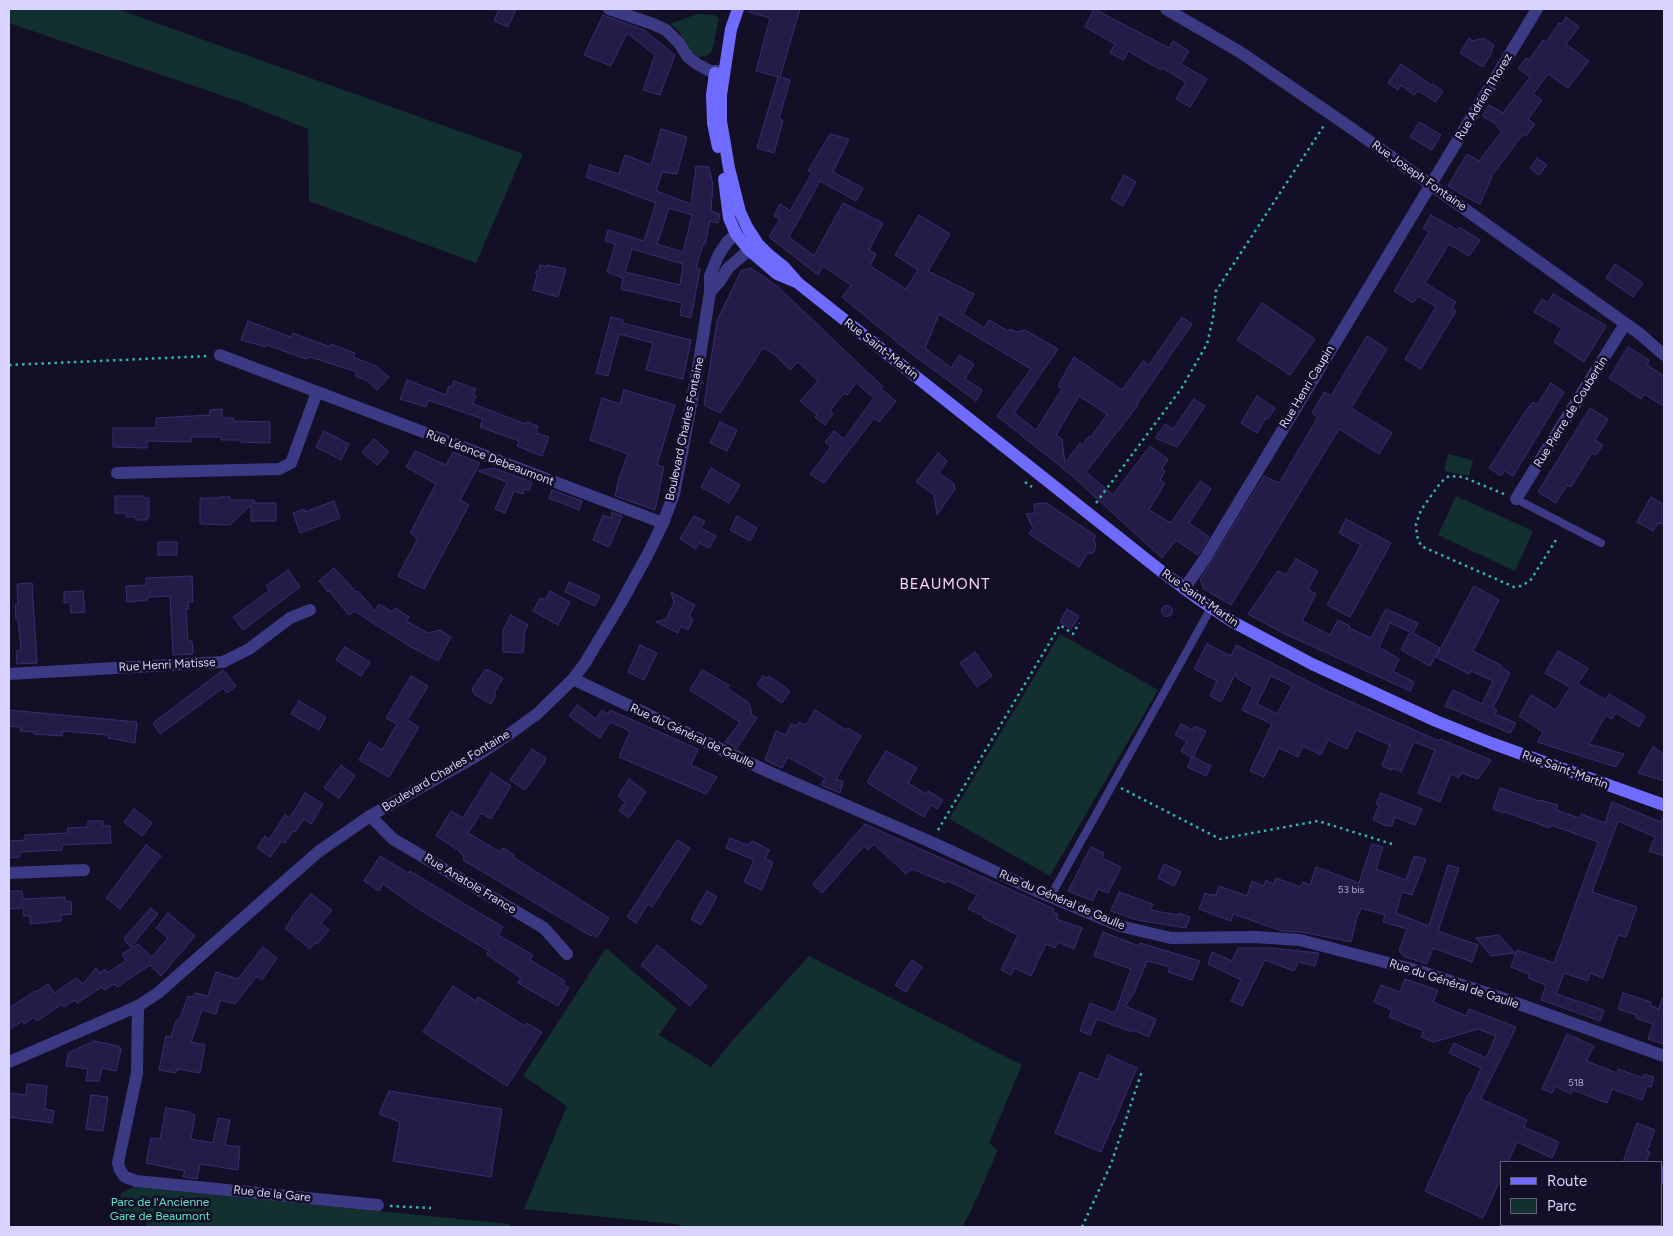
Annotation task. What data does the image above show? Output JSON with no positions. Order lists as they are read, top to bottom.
{
  "streets": {
    "main road": ["Rue Saint-Martin"],
    "street": [
      "Rue Adrien Thorez",
      "Rue Joseph Fontaine",
      "Rue Henri Caupin",
      "Rue Pierre de Coubertin",
      "Boulevard Charles Fontaine",
      "Rue Léonce Debeaumont",
      "Rue Henri Matisse",
      "Rue du Général de Gaulle",
      "Rue Anatole France",
      "Rue de la Gare"
    ]
  },
  "crossings": [
    ["Rue Adrien Thorez", "Rue Joseph Fontaine"],
    ["Rue Adrien Thorez", "Rue Henri Caupin"],
    ["Rue Joseph Fontaine", "Rue Henri Caupin"],
    ["Rue Joseph Fontaine", "Rue Pierre de Coubertin"],
    ["Rue Saint-Martin", "Rue Henri Caupin"],
    ["Rue Saint-Martin", "Boulevard Charles Fontaine"],
    ["Boulevard Charles Fontaine", "Rue Léonce Debeaumont"],
    ["Boulevard Charles Fontaine", "Rue du Général de Gaulle"],
    ["Boulevard Charles Fontaine", "Rue Anatole France"],
    ["Boulevard Charles Fontaine", "Rue de la Gare"]
  ],
  "districts": ["BEAUMONT"],
  "parks": ["Parc de l'Ancienne Gare de Beaumont"],
  "house_numbers": ["53 bis", "518"],
  "legend": ["Route", "Parc"]
}
